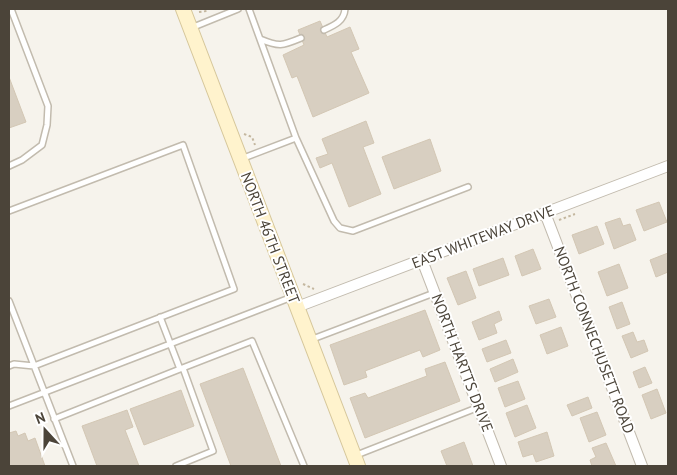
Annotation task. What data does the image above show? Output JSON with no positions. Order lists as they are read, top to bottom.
{
  "streets": {
    "street": [
      "EAST WHITEWAY DRIVE",
      "NORTH 46TH STREET",
      "NORTH CONNECHUSETT ROAD",
      "NORTH HARTTS DRIVE"
    ]
  },
  "crossings": [
    ["EAST WHITEWAY DRIVE", "NORTH 46TH STREET"],
    ["EAST WHITEWAY DRIVE", "NORTH CONNECHUSETT ROAD"],
    ["EAST WHITEWAY DRIVE", "NORTH HARTTS DRIVE"]
  ],
  "north": "top"
}
